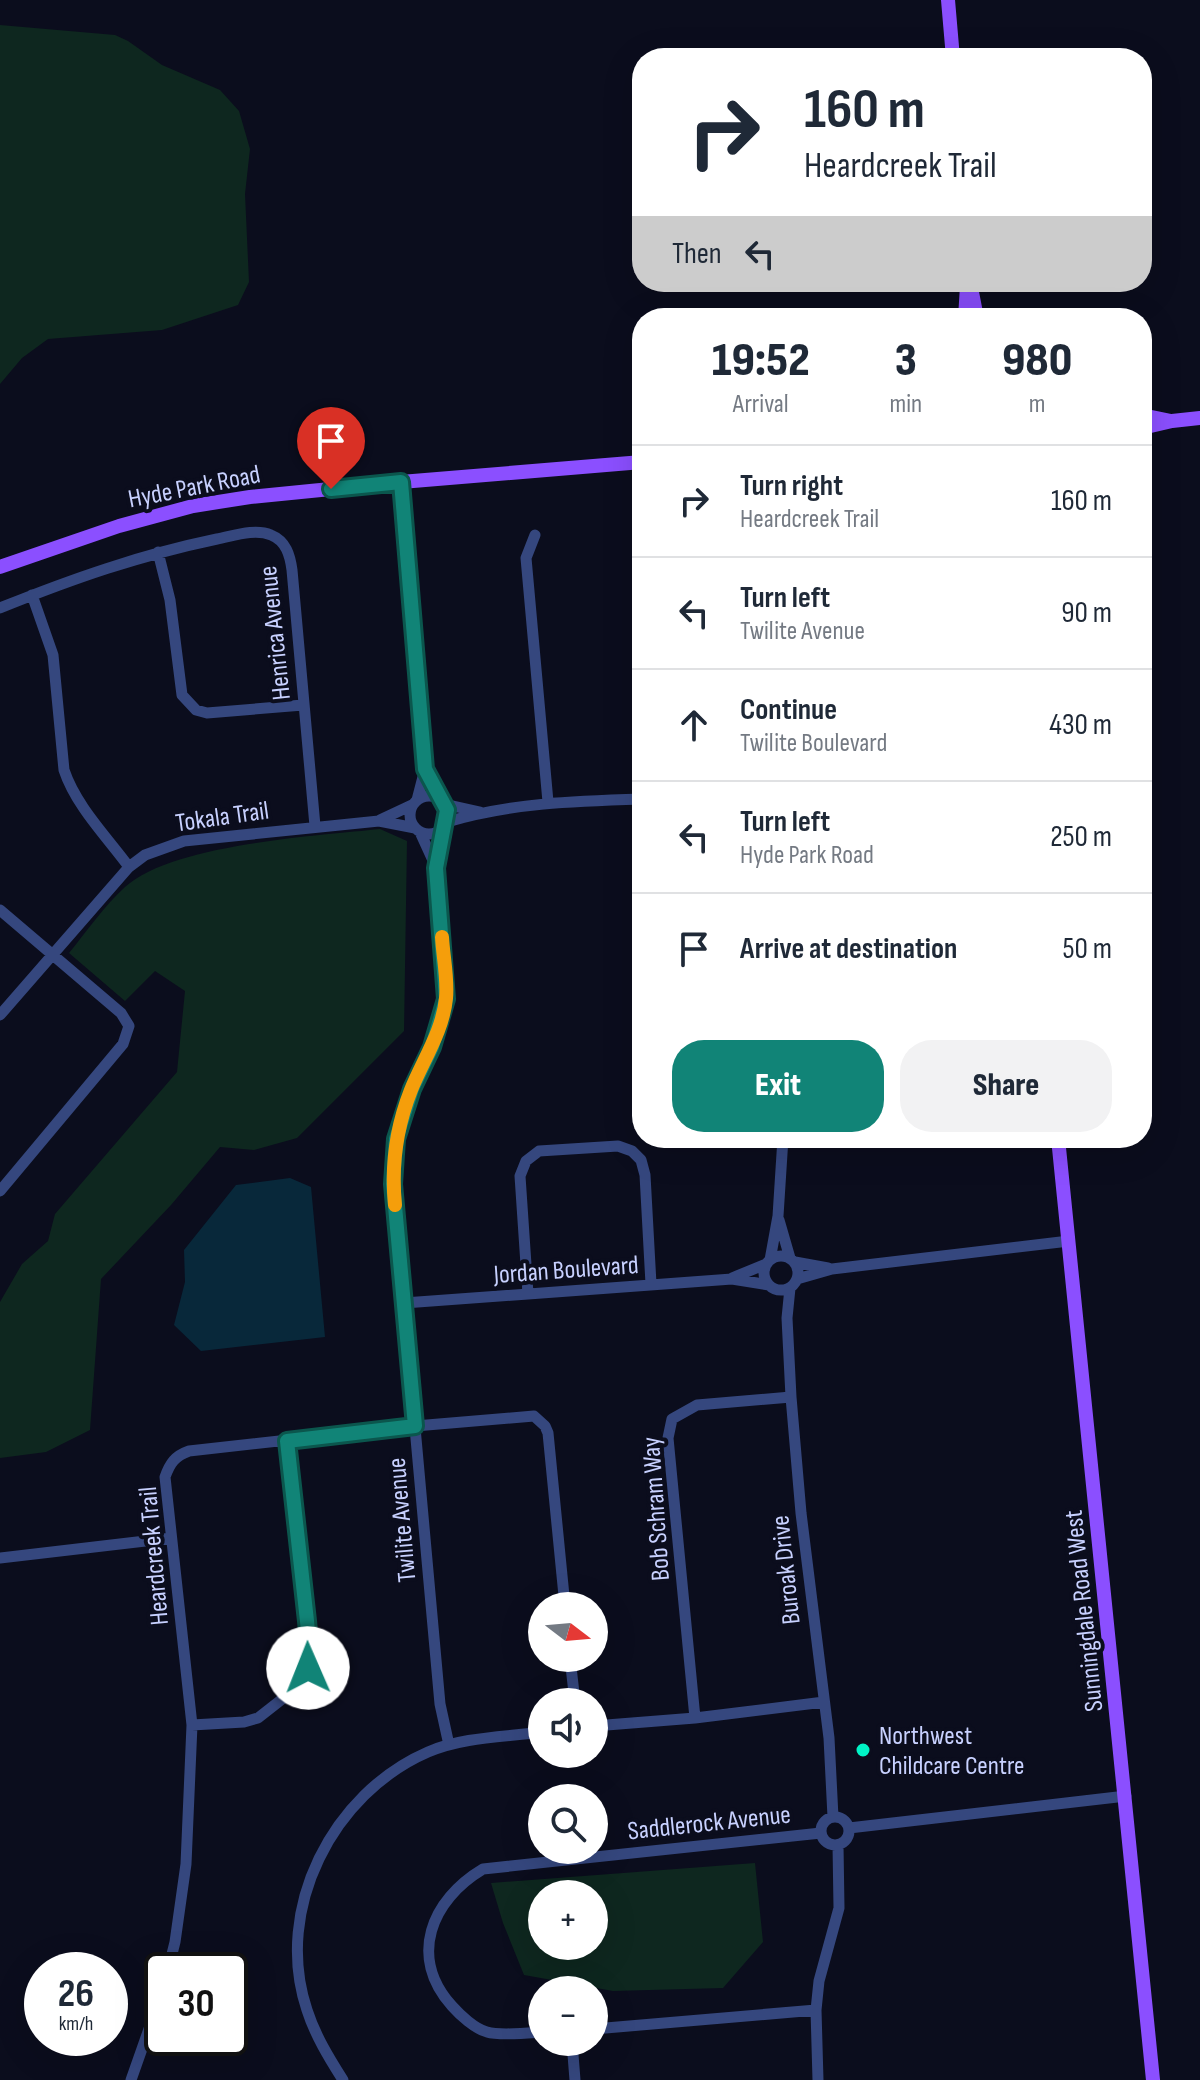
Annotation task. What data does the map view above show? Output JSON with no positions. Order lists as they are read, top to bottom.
{
  "streets": {
    "main road": ["Hyde Park Road", "Sunningdale Road West"],
    "street": [
      "Henrica Avenue",
      "Tokala Trail",
      "Jordan Boulevard",
      "Bob Schram Way",
      "Twilite Avenue",
      "Heardcreek Trail",
      "Buroak Drive",
      "Saddlerock Avenue"
    ]
  },
  "crossings": [
    ["Henrica Avenue", "Tokala Trail"],
    ["Tokala Trail", "Twilite Avenue"],
    ["Jordan Boulevard", "Twilite Avenue"],
    ["Jordan Boulevard", "Buroak Drive"],
    ["Bob Schram Way", "Buroak Drive"],
    ["Twilite Avenue", "Heardcreek Trail"],
    ["Buroak Drive", "Saddlerock Avenue"]
  ],
  "places": ["Northwest Childcare Centre"],
  "north": "right",
  "page": {
    "turn": ["160 m", "Heardcreek Trail"],
    "then": "Then",
    "eta": [
      "19:52",
      "Arrival",
      "3",
      "min",
      "980",
      "m"
    ],
    "list": [
      {
        "name": "Turn right",
        "note": "Heardcreek Trail",
        "value": "160 m"
      },
      {
        "name": "Turn left",
        "note": "Twilite Avenue",
        "value": "90 m"
      },
      {
        "name": "Continue",
        "note": "Twilite Boulevard",
        "value": "430 m"
      },
      {
        "name": "Turn left",
        "note": "Hyde Park Road",
        "value": "250 m"
      },
      {
        "name": "Arrive at destination",
        "value": "50 m"
      }
    ],
    "buttons": ["Exit", "Share"],
    "map_buttons": ["+", "−"],
    "speed": "26 km/h",
    "limit": "30"
  }
}
